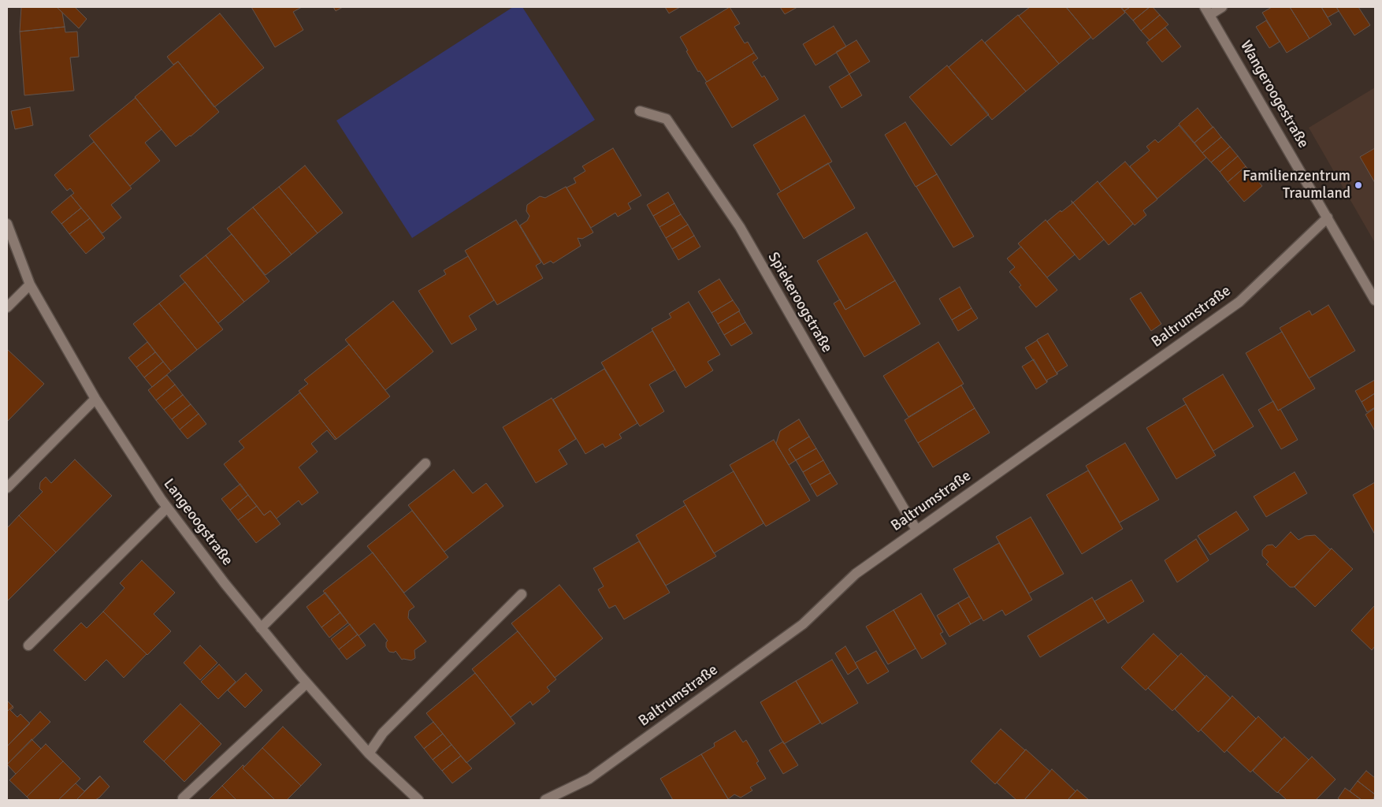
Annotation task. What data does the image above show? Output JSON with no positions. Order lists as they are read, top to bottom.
{
  "streets": {
    "street": [
      "Wangeroogestraße",
      "Spiekeroogstraße",
      "Baltrumstraße",
      "Langeoogstraße"
    ]
  },
  "crossings": [
    ["Wangeroogestraße", "Baltrumstraße"],
    ["Spiekeroogstraße", "Baltrumstraße"]
  ],
  "places": ["Familienzentrum Traumland"]
}
